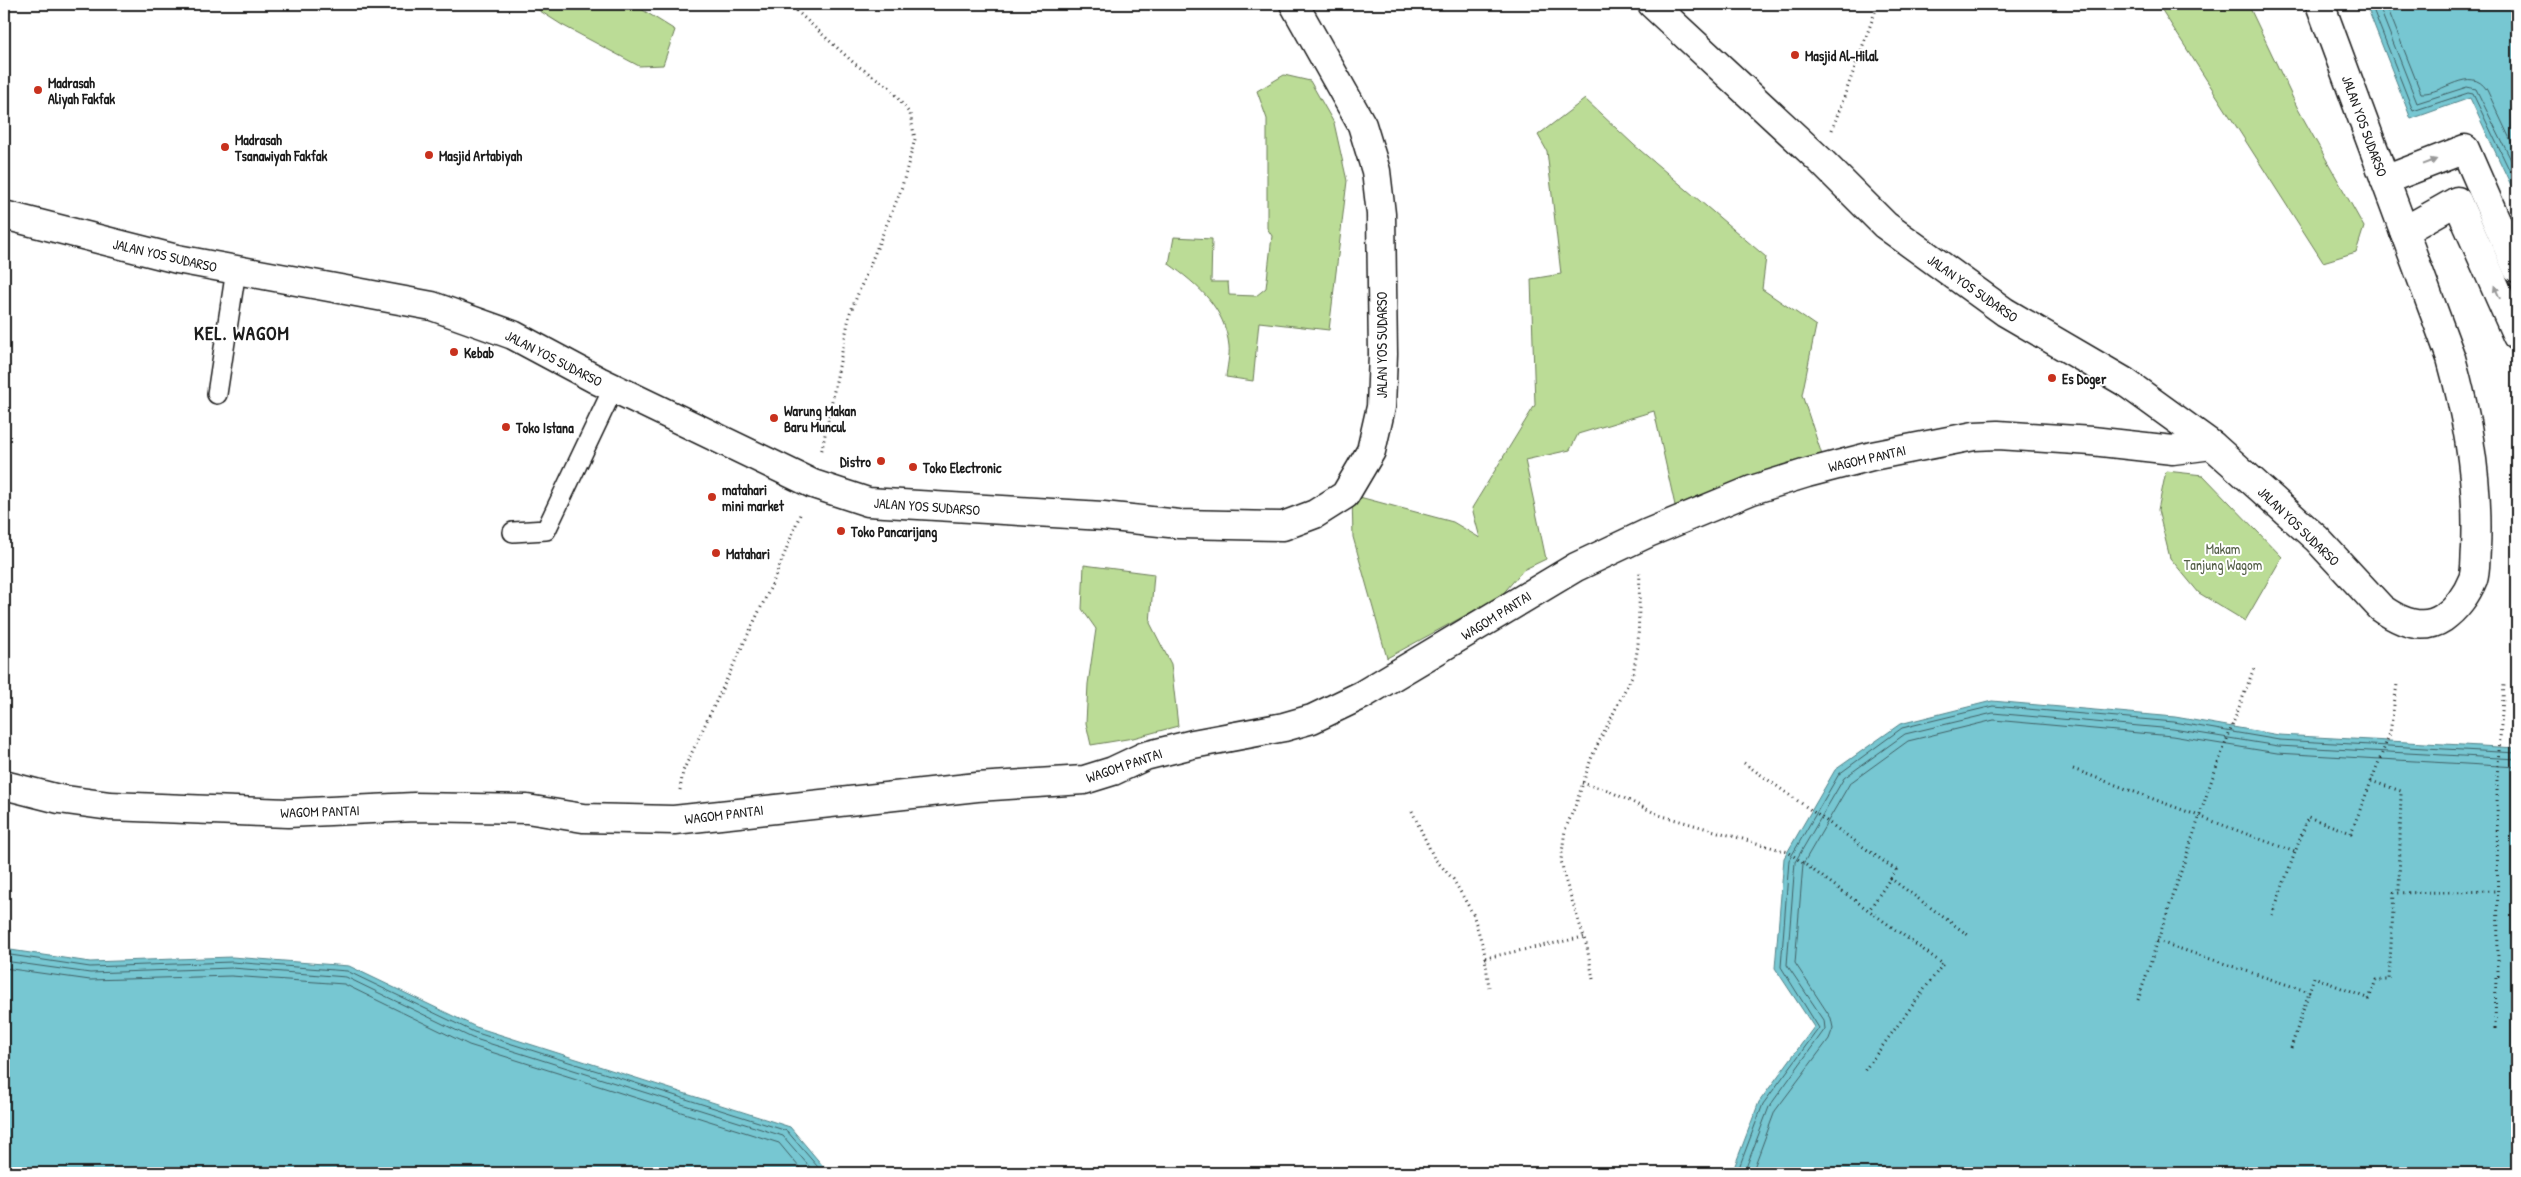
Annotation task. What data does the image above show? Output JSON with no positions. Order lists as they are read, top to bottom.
{
  "streets": {
    "main road": ["JALAN YOS SUDARSO", "WAGOM PANTAI"]
  },
  "crossings": [
    ["JALAN YOS SUDARSO", "WAGOM PANTAI"]
  ],
  "districts": ["KEL. WAGOM"],
  "parks": ["Makam Tanjung Wagom"],
  "places": [
    "Masjid Al-Hilal",
    "Madrasah Aliyah Fakfak",
    "Madrasah Tsanawiyah Fakfak",
    "Masjid Artabiyah",
    "Kebab",
    "Es Doger",
    "Warung Makan Baru Muncul",
    "Toko Istana",
    "Distro",
    "Toko Electronic",
    "matahari mini market",
    "Toko Pancarijang",
    "Matahari"
  ]
}
